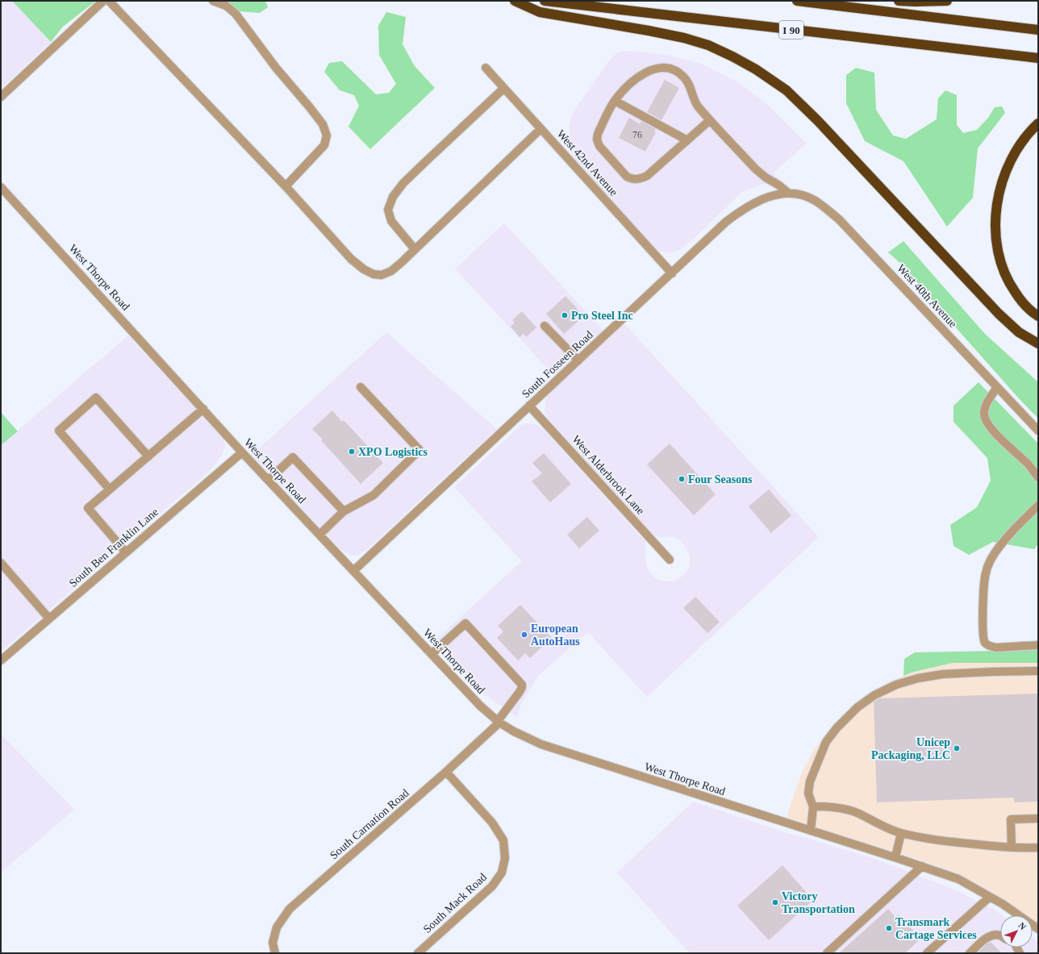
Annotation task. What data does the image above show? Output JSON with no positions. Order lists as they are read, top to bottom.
{
  "streets": {
    "highway": ["I 90"],
    "street": [
      "West 42nd Avenue",
      "West Thorpe Road",
      "West 40th Avenue",
      "South Fosseen Road",
      "West Alderbrook Lane",
      "South Ben Franklin Lane",
      "South Carnation Road",
      "South Mack Road"
    ]
  },
  "crossings": [
    ["West 42nd Avenue", "South Fosseen Road"],
    ["West Thorpe Road", "South Fosseen Road"],
    ["West Thorpe Road", "South Ben Franklin Lane"],
    ["West Thorpe Road", "South Carnation Road"],
    ["West 40th Avenue", "South Fosseen Road"],
    ["South Fosseen Road", "West Alderbrook Lane"],
    ["South Carnation Road", "South Mack Road"]
  ],
  "places": [
    "Pro Steel Inc",
    "XPO Logistics",
    "Four Seasons",
    "European AutoHaus",
    "Unicep Packaging, LLC",
    "Victory Transportation",
    "Transmark Cartage Services"
  ],
  "house_numbers": ["76"],
  "north": "top right"
}
